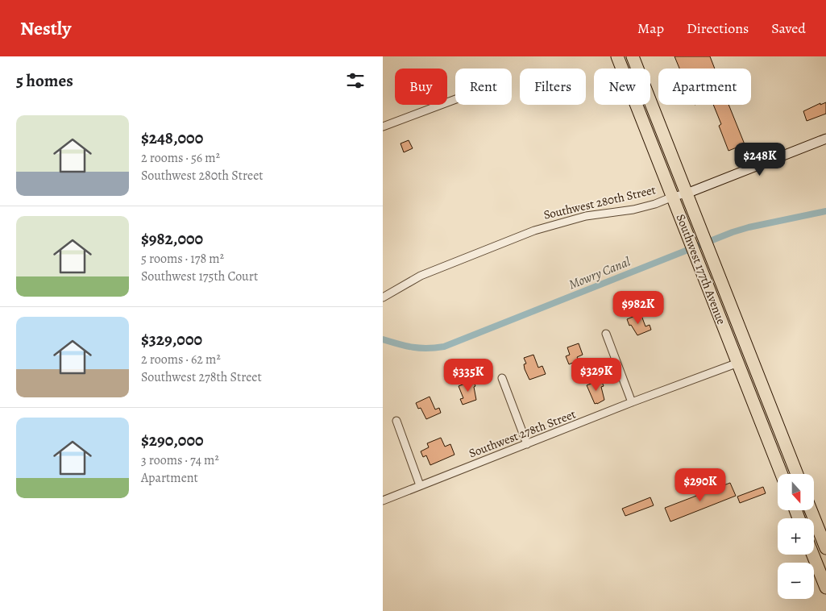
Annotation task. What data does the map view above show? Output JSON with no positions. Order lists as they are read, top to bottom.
{
  "streets": {
    "highway": ["Southwest 177th Avenue"],
    "street": ["Southwest 280th Street", "Southwest 278th Street"]
  },
  "crossings": [
    ["Southwest 280th Street", "Southwest 177th Avenue"],
    ["Southwest 177th Avenue", "Southwest 278th Street"]
  ],
  "water": ["Mowry Canal"],
  "north": "bottom",
  "page": {
    "header": "Nestly",
    "nav": ["Map", "Directions", "Saved"],
    "heading": "5 homes",
    "chip": [
      "Buy",
      "Rent",
      "Filters",
      "New",
      "Apartment"
    ],
    "list": [
      {
        "name": "$248,000",
        "note": "2 rooms · 56 m² · Southwest 280th Street"
      },
      {
        "name": "$982,000",
        "note": "5 rooms · 178 m² · Southwest 175th Court"
      },
      {
        "name": "$329,000",
        "note": "2 rooms · 62 m² · Southwest 278th Street"
      },
      {
        "name": "$290,000",
        "note": "3 rooms · 74 m² · Apartment"
      }
    ],
    "price": [
      "$248K",
      "$982K",
      "$329K",
      "$335K",
      "$290K"
    ],
    "map_buttons": ["+", "−"]
  }
}
